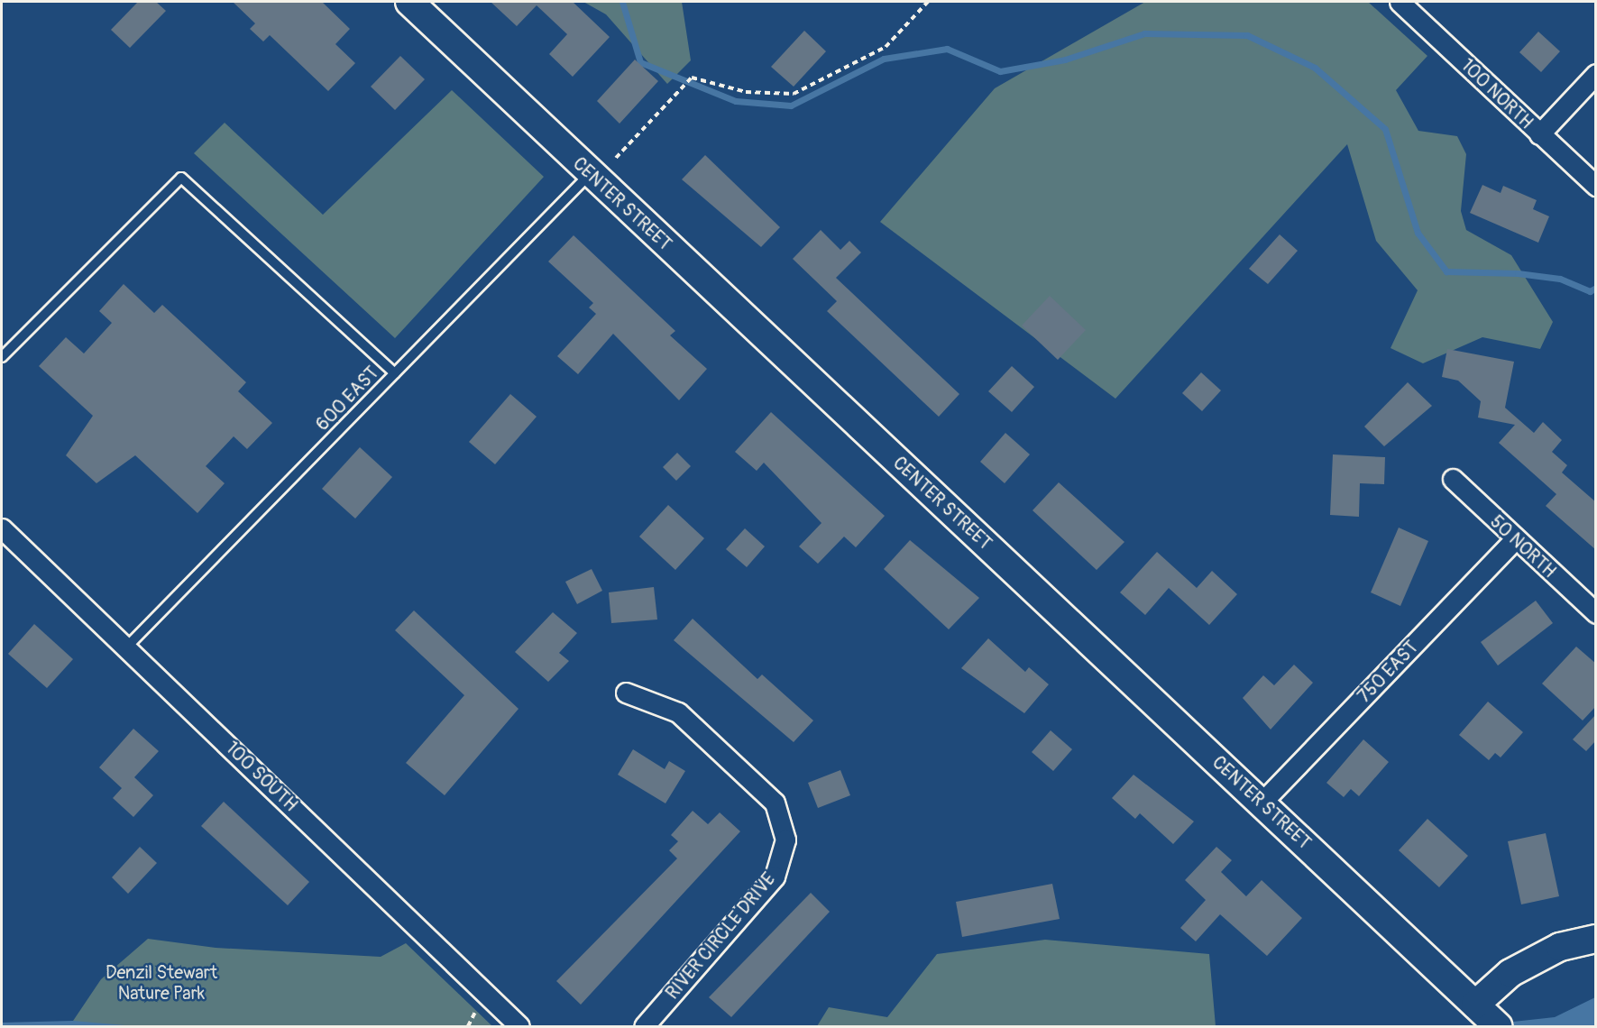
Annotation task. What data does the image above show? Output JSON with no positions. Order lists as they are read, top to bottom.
{
  "streets": {
    "street": [
      "100 NORTH",
      "CENTER STREET",
      "50 NORTH",
      "750 EAST",
      "100 SOUTH",
      "RIVER CIRCLE DRIVE"
    ],
    "lane": ["600 EAST"]
  },
  "crossings": [
    ["CENTER STREET", "600 EAST"],
    ["CENTER STREET", "750 EAST"],
    ["600 EAST", "100 SOUTH"],
    ["50 NORTH", "750 EAST"]
  ],
  "parks": ["Denzil Stewart Nature Park"]
}
